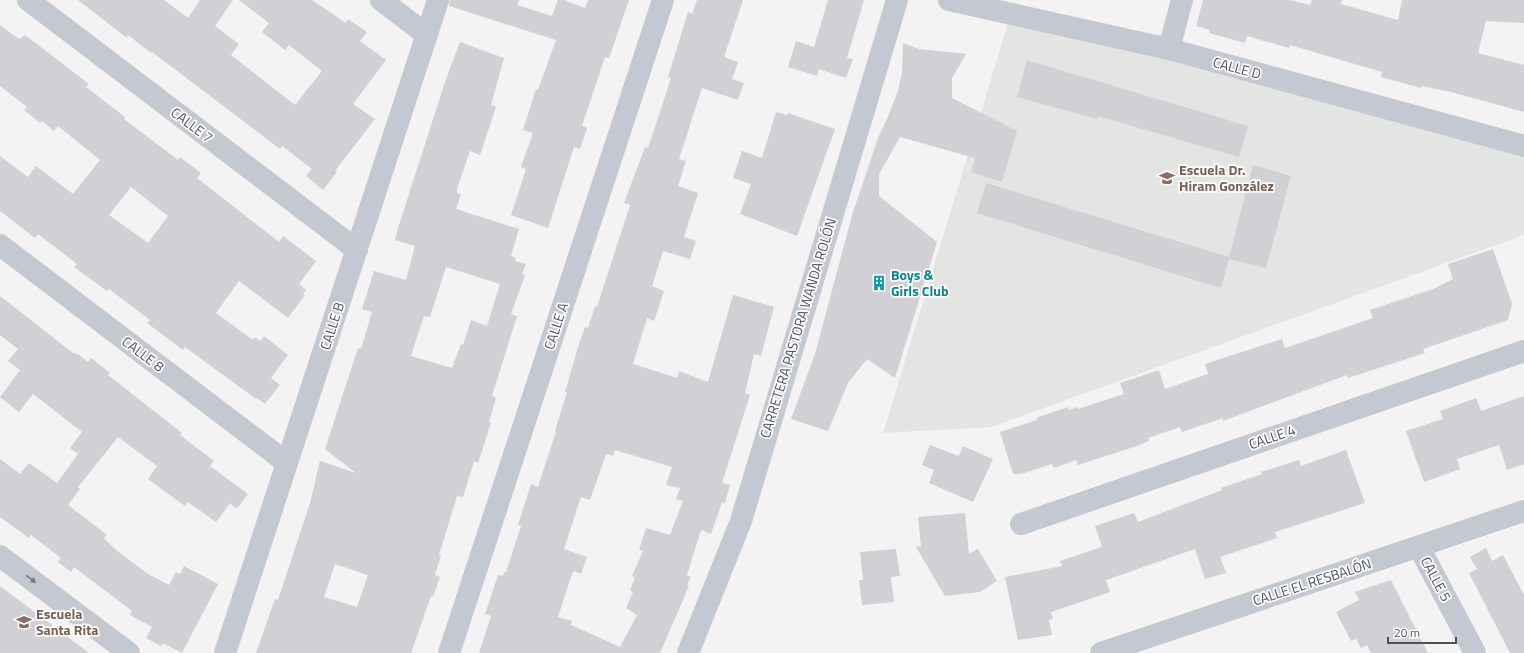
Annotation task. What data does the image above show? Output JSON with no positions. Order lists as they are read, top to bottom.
{
  "streets": {
    "street": [
      "CALLE D",
      "CALLE 7",
      "CALLE B",
      "CALLE A",
      "CARRETERA PASTORA WANDA ROLÓN",
      "CALLE 8",
      "CALLE 4",
      "CALLE 5",
      "CALLE EL RESBALÓN"
    ]
  },
  "crossings": [
    ["CALLE 7", "CALLE B"],
    ["CALLE B", "CALLE 8"],
    ["CALLE 5", "CALLE EL RESBALÓN"]
  ],
  "places": {
    "school or university": ["Escuela Dr. Hiram González", "Escuela Santa Rita"],
    "building": ["Boys & Girls Club"]
  },
  "scale_bar": "20 m"
}
